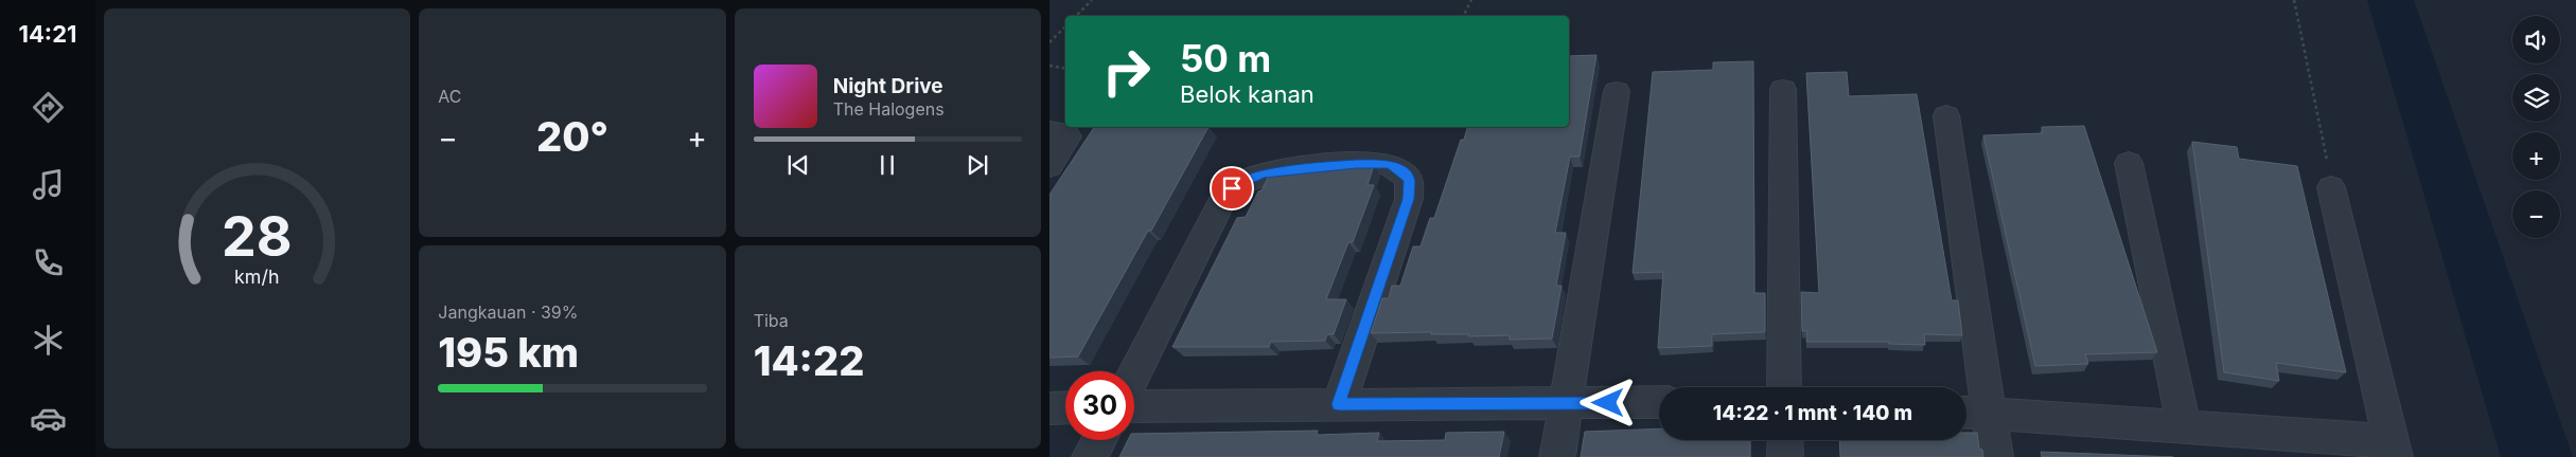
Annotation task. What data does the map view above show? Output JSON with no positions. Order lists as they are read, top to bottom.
{
  "page": {
    "tabs": "14:21",
    "tile": [
      "AC",
      ["Jangkauan · 39%", "195 km"],
      ["Tiba", "14:22"]
    ],
    "map_buttons": ["+", "−"],
    "turn": ["50 m", "Belok kanan"],
    "song": ["Night Drive", "The Halogens"],
    "heat": ["−", "20°", "+"],
    "limit": "30",
    "trip": "14:22 · 1 mnt · 140 m",
    "gauge": ["28", "km/h"]
  }
}
